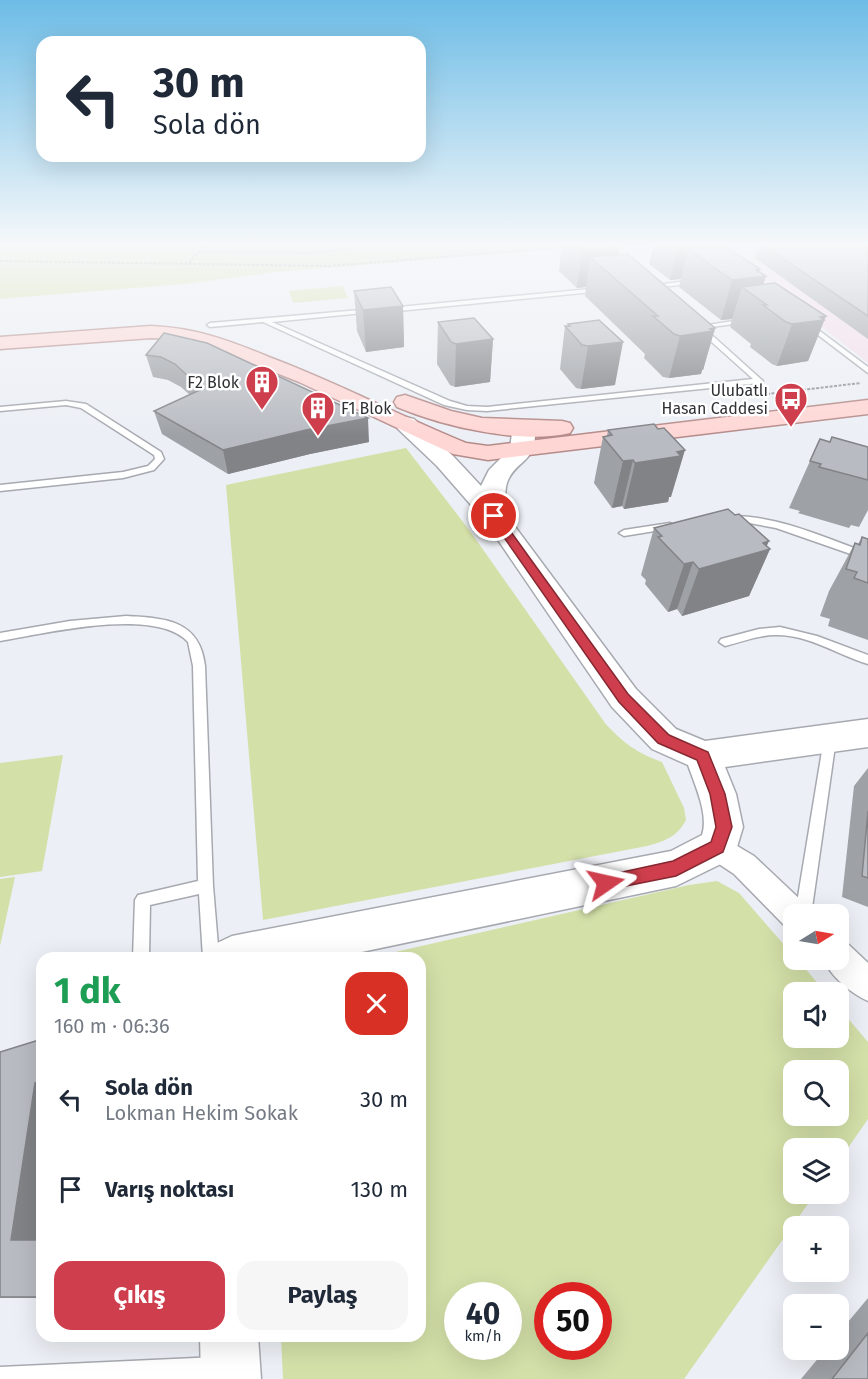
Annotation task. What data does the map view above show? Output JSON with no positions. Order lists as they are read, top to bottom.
{
  "places": {
    "building": ["F2 Blok", "F1 Blok"],
    "bus stop": ["Ulubatlı Hasan Caddesi"]
  },
  "north": "right",
  "page": {
    "turn": ["30 m", "Sola dön"],
    "map_buttons": ["+", "−"],
    "heading": ["1 dk", "160 m · 06:36"],
    "list": [
      {
        "name": "Sola dön",
        "note": "Lokman Hekim Sokak",
        "value": "30 m"
      },
      {
        "name": "Varış noktası",
        "value": "130 m"
      }
    ],
    "buttons": ["Çıkış", "Paylaş"],
    "speed": "40 km/h",
    "limit": "50"
  }
}
